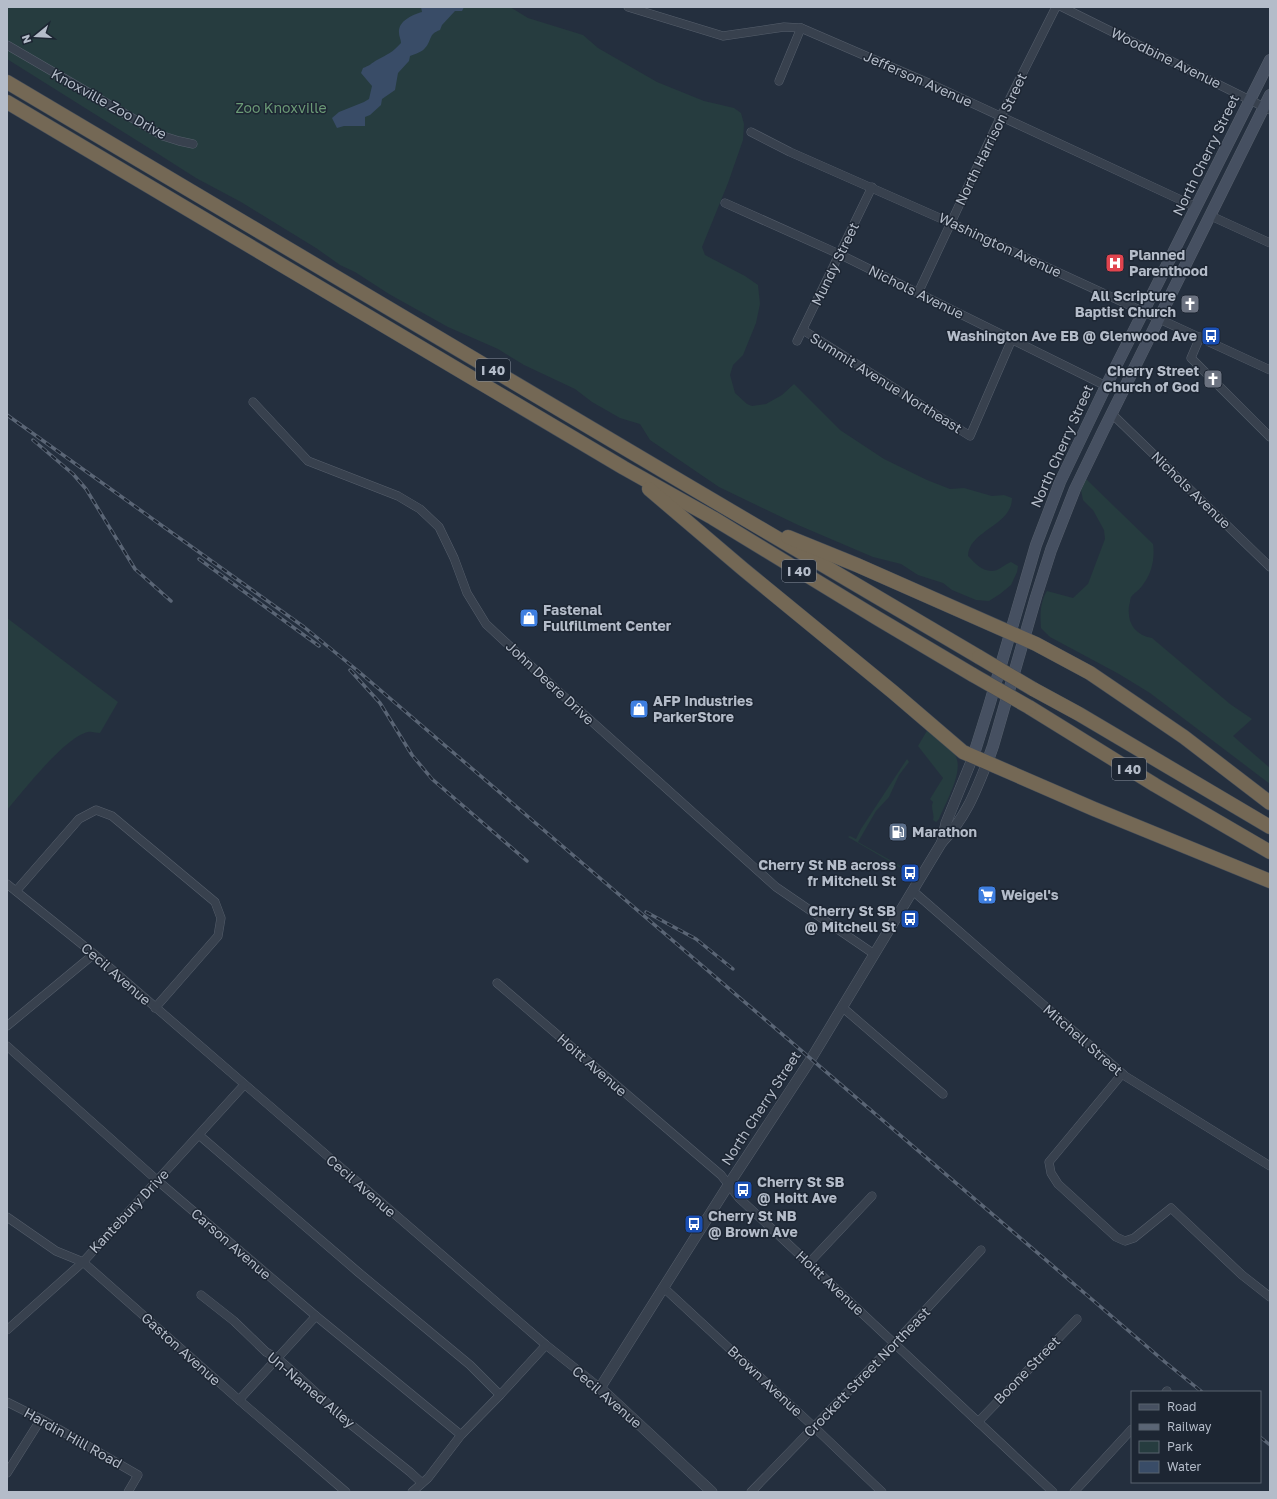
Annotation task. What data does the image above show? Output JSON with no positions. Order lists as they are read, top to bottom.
{
  "streets": {
    "highway": ["I 40"],
    "main road": ["North Cherry Street"],
    "street": [
      "Woodbine Avenue",
      "Jefferson Avenue",
      "Knoxville Zoo Drive",
      "North Harrison Street",
      "Washington Avenue",
      "Mundy Street",
      "Nichols Avenue",
      "Summit Avenue Northeast",
      "John Deere Drive",
      "Cecil Avenue",
      "Mitchell Street",
      "Hoitt Avenue",
      "Kantebury Drive",
      "Carson Avenue",
      "Gaston Avenue",
      "Boone Street",
      "Crockett Street Northeast",
      "Brown Avenue",
      "Un-Named Alley",
      "Hardin Hill Road"
    ]
  },
  "crossings": [
    ["Woodbine Avenue", "North Cherry Street"],
    ["Jefferson Avenue", "North Harrison Street"],
    ["Jefferson Avenue", "North Cherry Street"],
    ["North Harrison Street", "Washington Avenue"],
    ["North Harrison Street", "Nichols Avenue"],
    ["North Cherry Street", "Washington Avenue"],
    ["North Cherry Street", "Nichols Avenue"],
    ["North Cherry Street", "John Deere Drive"],
    ["North Cherry Street", "Cecil Avenue"],
    ["North Cherry Street", "Mitchell Street"],
    ["North Cherry Street", "Hoitt Avenue"],
    ["North Cherry Street", "Brown Avenue"],
    ["Washington Avenue", "Mundy Street"],
    ["Mundy Street", "Nichols Avenue"],
    ["Mundy Street", "Summit Avenue Northeast"],
    ["Nichols Avenue", "Summit Avenue Northeast"],
    ["Cecil Avenue", "Kantebury Drive"],
    ["Hoitt Avenue", "Boone Street"],
    ["Hoitt Avenue", "Crockett Street Northeast"],
    ["Kantebury Drive", "Carson Avenue"],
    ["Kantebury Drive", "Gaston Avenue"],
    ["Crockett Street Northeast", "Brown Avenue"]
  ],
  "parks": ["Zoo Knoxville"],
  "places": {
    "hospital": ["Planned Parenthood"],
    "church": ["All Scripture Baptist Church", "Cherry Street Church of God"],
    "bus stop": [
      "Washington Ave EB @ Glenwood Ave",
      "Cherry St NB across fr Mitchell St",
      "Cherry St SB @ Mitchell St",
      "Cherry St SB @ Hoitt Ave",
      "Cherry St NB @ Brown Ave"
    ],
    "shop": ["Fastenal Fullfillment Center", "AFP Industries ParkerStore"],
    "fuel station": ["Marathon"],
    "supermarket": ["Weigel's"]
  },
  "legend": [
    "Road",
    "Railway",
    "Park",
    "Water"
  ],
  "north": "left"
}
